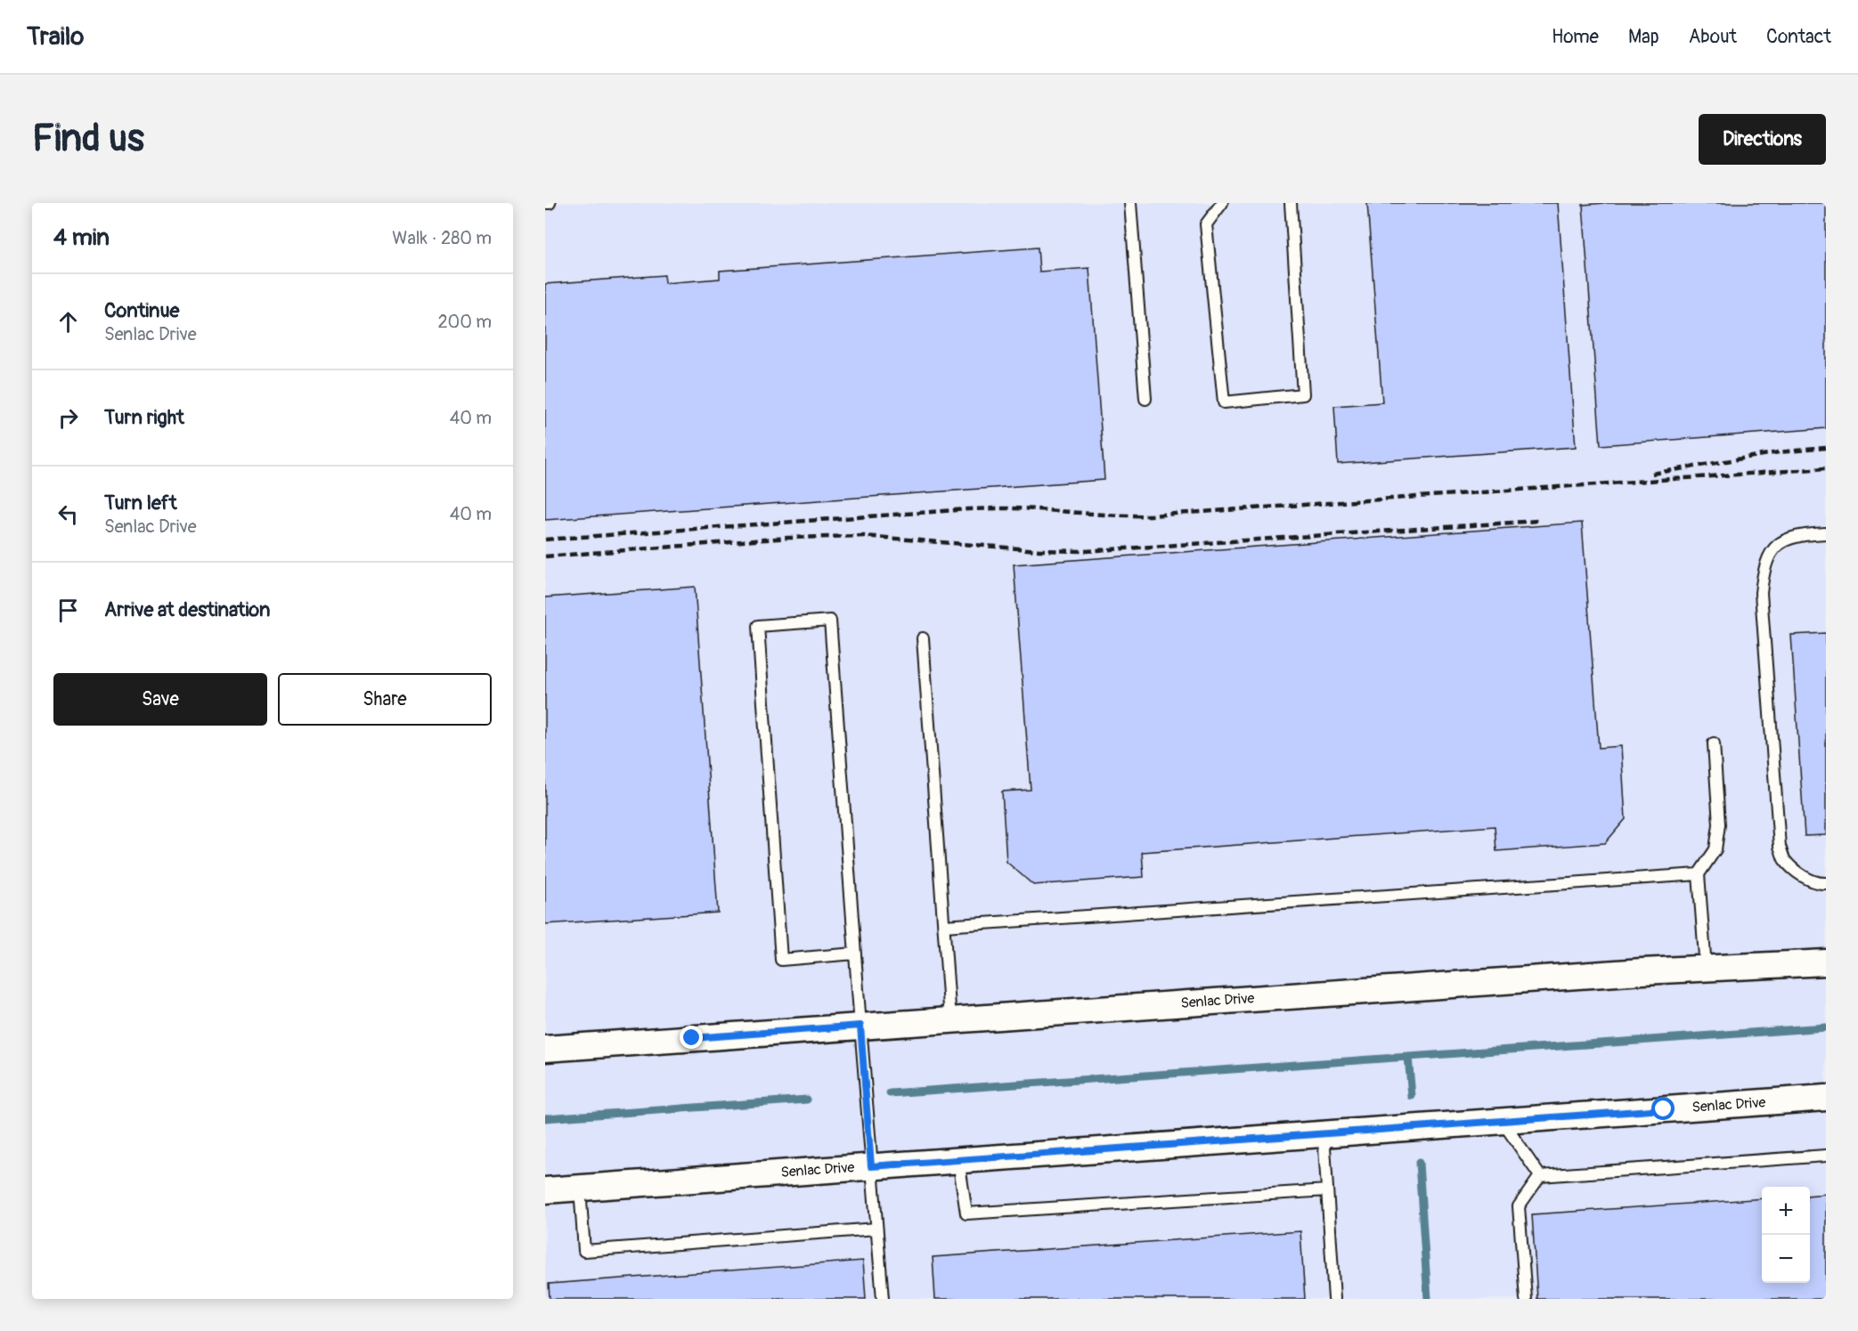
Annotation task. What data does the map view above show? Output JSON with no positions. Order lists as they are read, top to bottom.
{
  "streets": {
    "street": ["Senlac Drive"]
  },
  "page": {
    "header": "Trailo",
    "nav": [
      "Home",
      "Map",
      "About",
      "Contact"
    ],
    "buttons": [
      "Directions",
      ["Save", "Share"]
    ],
    "title": "Find us",
    "heading": ["4 min", "Walk · 280 m"],
    "list": [
      ["Continue", "Senlac Drive", "200 m"],
      ["Turn right", "40 m"],
      ["Turn left", "Senlac Drive", "40 m"],
      "Arrive at destination"
    ],
    "map_buttons": ["+", "−"]
  }
}
